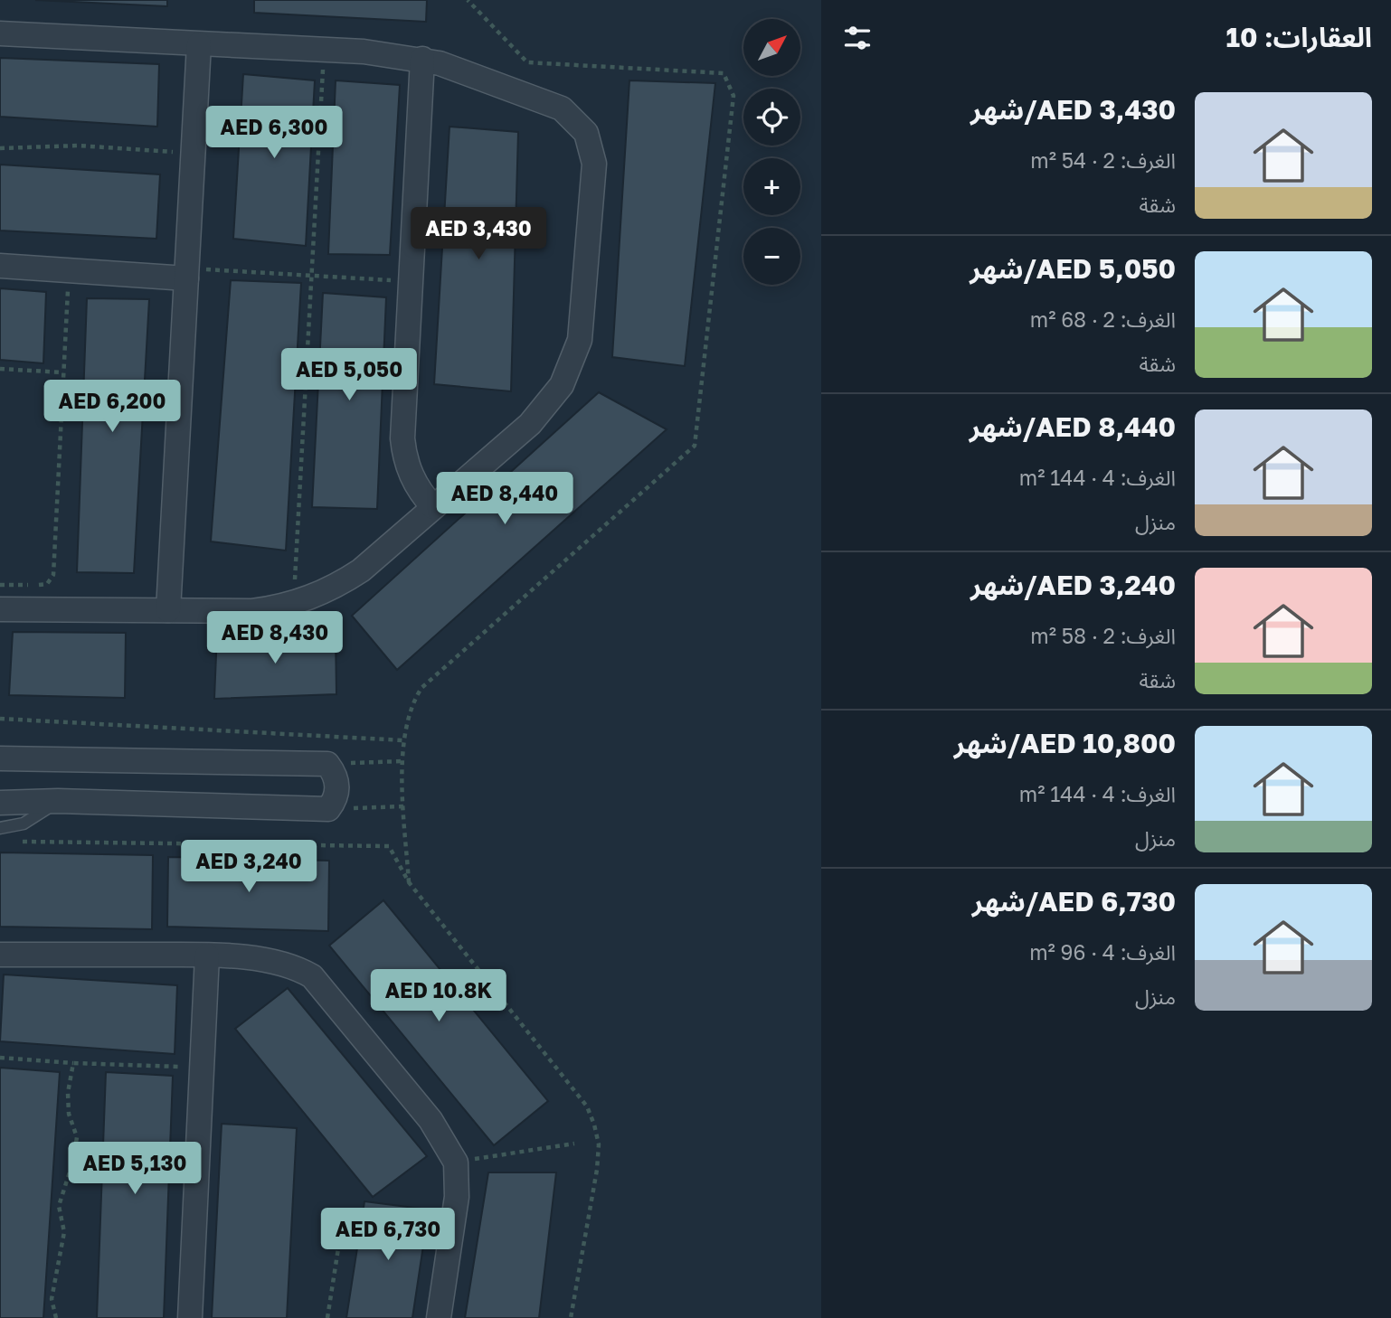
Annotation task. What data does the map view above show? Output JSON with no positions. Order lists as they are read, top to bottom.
{
  "north": "top right",
  "page": {
    "heading": "العقارات: 10",
    "map_buttons": ["+", "−"],
    "list": [
      {
        "name": "AED 3,430/شهر",
        "note": "الغرف: 2 · 54 m² · شقة"
      },
      {
        "name": "AED 5,050/شهر",
        "note": "الغرف: 2 · 68 m² · شقة"
      },
      {
        "name": "AED 8,440/شهر",
        "note": "الغرف: 4 · 144 m² · منزل"
      },
      {
        "name": "AED 3,240/شهر",
        "note": "الغرف: 2 · 58 m² · شقة"
      },
      {
        "name": "AED 10,800/شهر",
        "note": "الغرف: 4 · 144 m² · منزل"
      },
      {
        "name": "AED 6,730/شهر",
        "note": "الغرف: 4 · 96 m² · منزل"
      }
    ],
    "price": [
      "AED 6,300",
      "AED 3,430",
      "AED 5,050",
      "AED 6,200",
      "AED 8,440",
      "AED 8,430",
      "AED 3,240",
      "AED 10.8K",
      "AED 5,130",
      "AED 6,730"
    ]
  }
}
